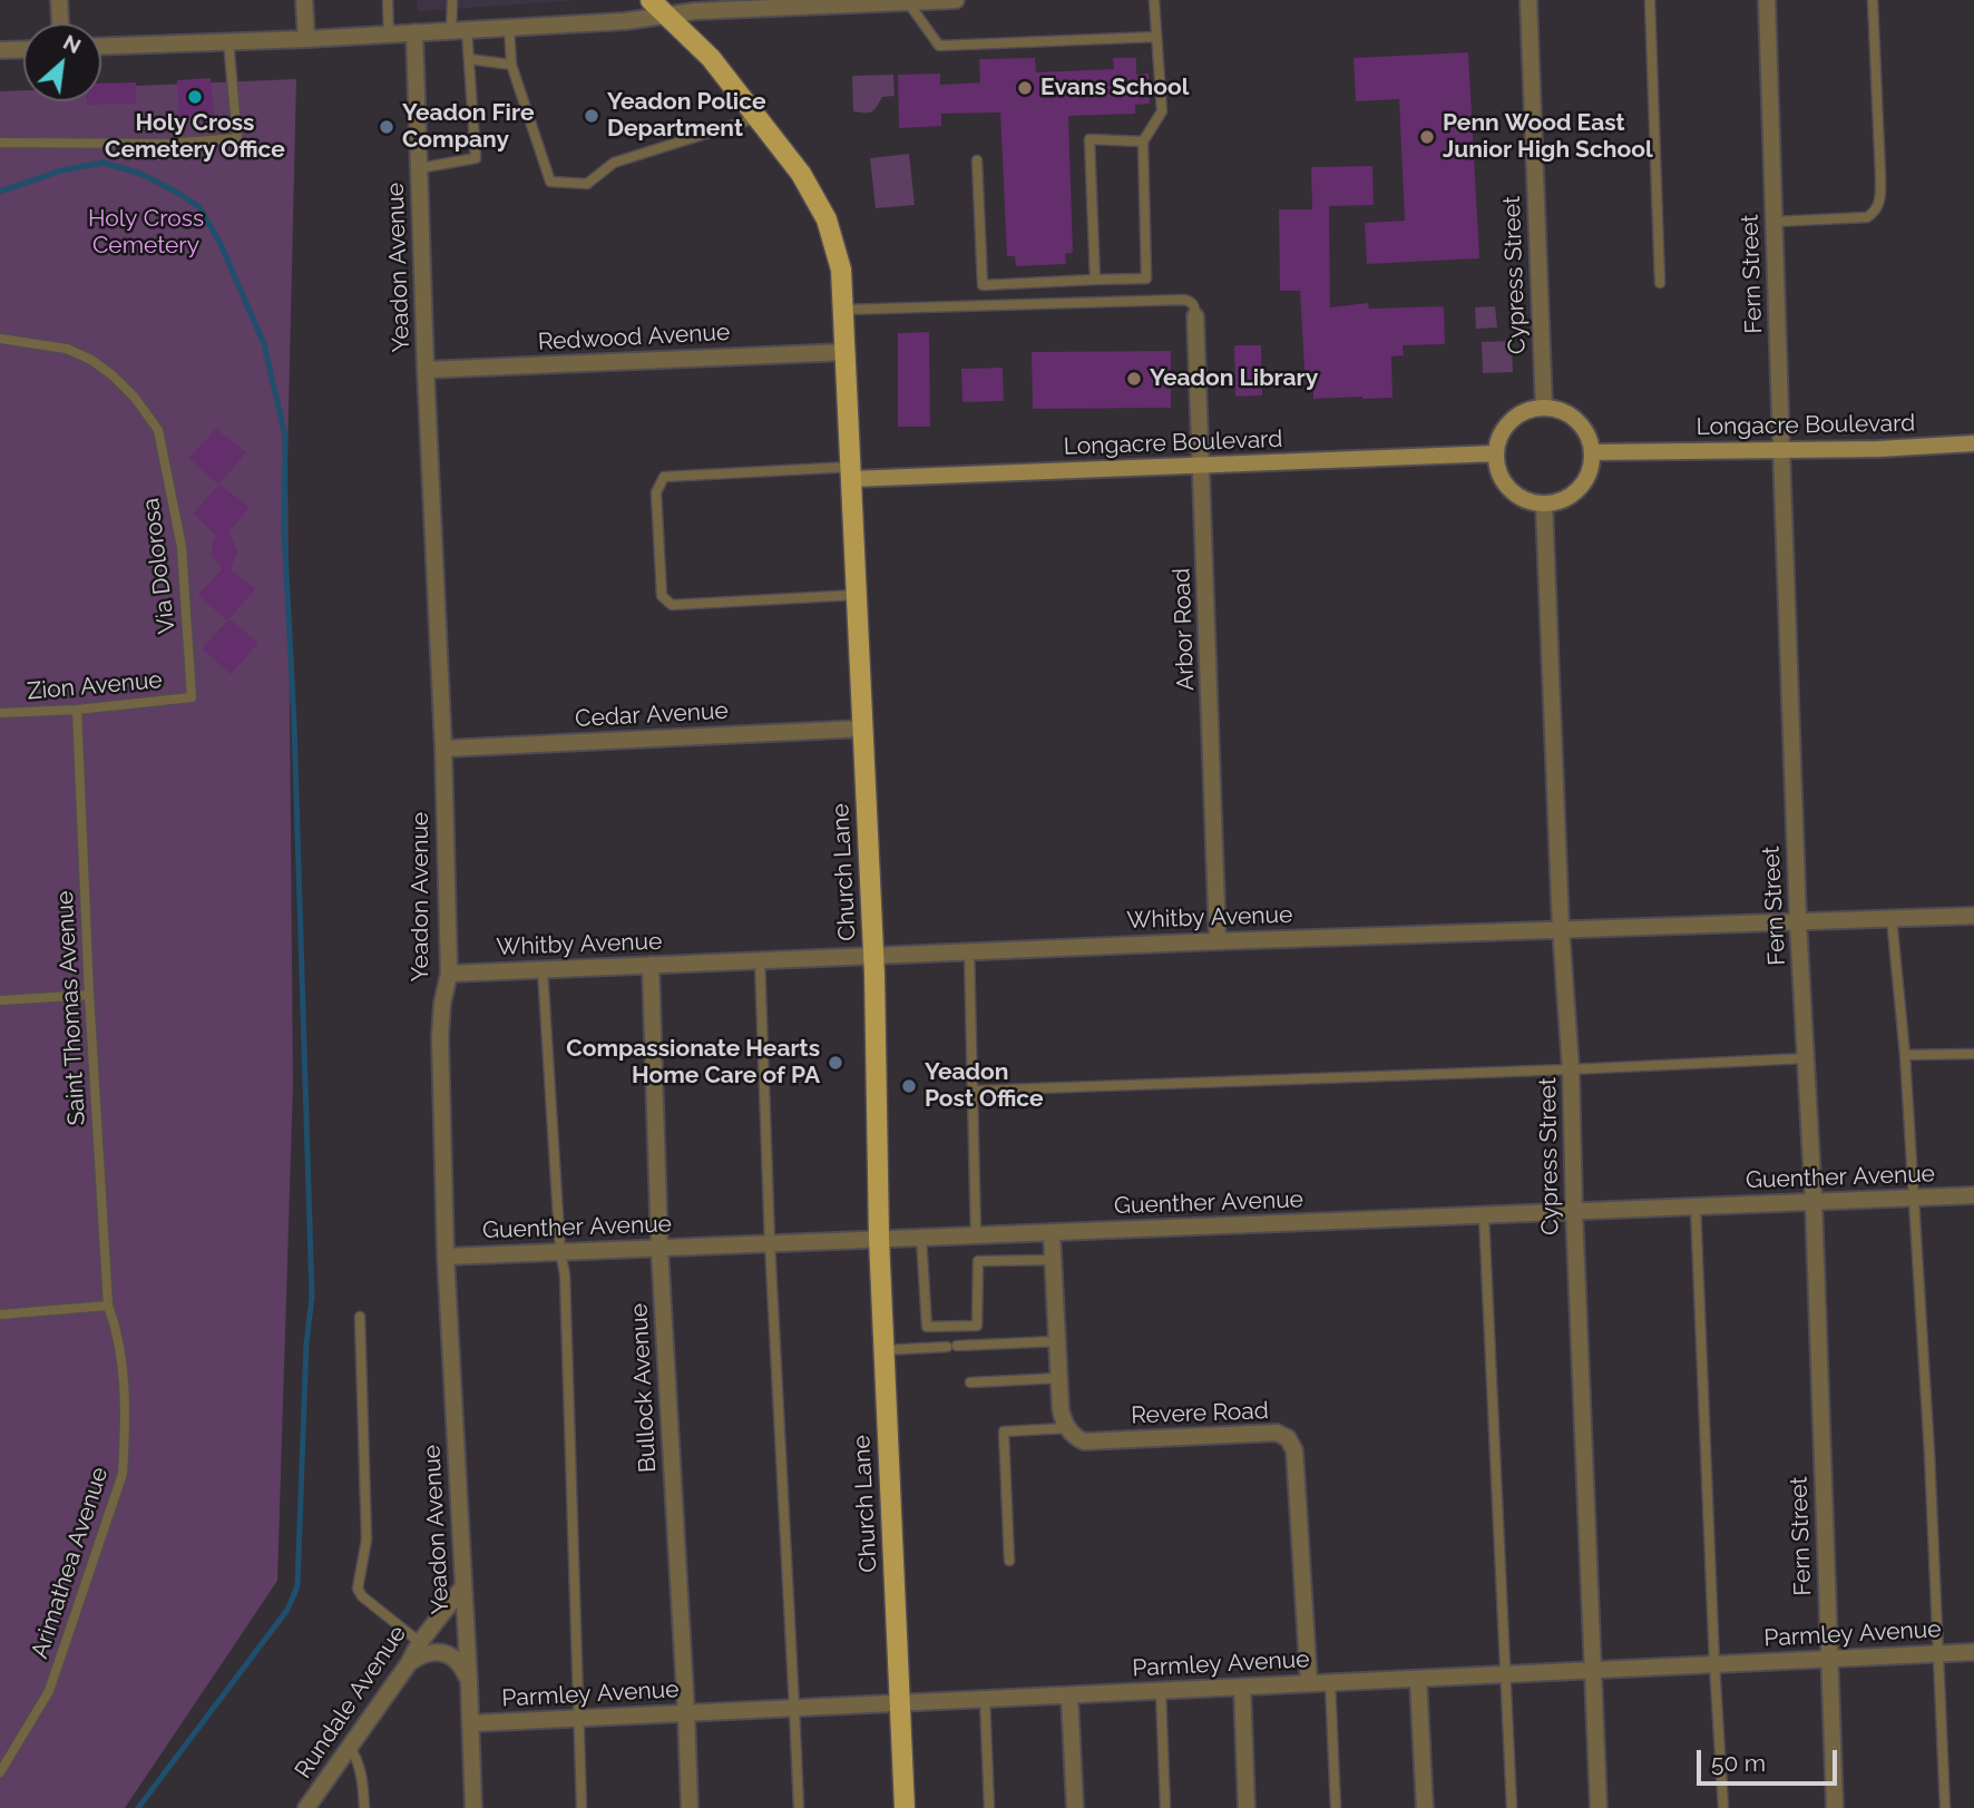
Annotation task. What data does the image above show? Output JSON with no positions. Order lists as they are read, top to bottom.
{
  "streets": {
    "main road": ["Church Lane"],
    "street": [
      "Yeadon Avenue",
      "Fern Street",
      "Cypress Street",
      "Redwood Avenue",
      "Longacre Boulevard",
      "Arbor Road",
      "Cedar Avenue",
      "Whitby Avenue",
      "Guenther Avenue",
      "Bullock Avenue",
      "Revere Road",
      "Parmley Avenue",
      "Rundale Avenue"
    ],
    "lane": [
      "Via Dolorosa",
      "Zion Avenue",
      "Saint Thomas Avenue",
      "Arimathea Avenue"
    ]
  },
  "crossings": [
    ["Yeadon Avenue", "Redwood Avenue"],
    ["Yeadon Avenue", "Cedar Avenue"],
    ["Yeadon Avenue", "Whitby Avenue"],
    ["Yeadon Avenue", "Guenther Avenue"],
    ["Yeadon Avenue", "Parmley Avenue"],
    ["Yeadon Avenue", "Rundale Avenue"],
    ["Fern Street", "Longacre Boulevard"],
    ["Fern Street", "Whitby Avenue"],
    ["Fern Street", "Guenther Avenue"],
    ["Fern Street", "Parmley Avenue"],
    ["Cypress Street", "Longacre Boulevard"],
    ["Cypress Street", "Whitby Avenue"],
    ["Cypress Street", "Guenther Avenue"],
    ["Cypress Street", "Parmley Avenue"],
    ["Redwood Avenue", "Church Lane"],
    ["Longacre Boulevard", "Arbor Road"],
    ["Longacre Boulevard", "Church Lane"],
    ["Via Dolorosa", "Zion Avenue"],
    ["Arbor Road", "Whitby Avenue"],
    ["Zion Avenue", "Saint Thomas Avenue"],
    ["Cedar Avenue", "Church Lane"],
    ["Church Lane", "Whitby Avenue"],
    ["Church Lane", "Guenther Avenue"],
    ["Church Lane", "Parmley Avenue"],
    ["Whitby Avenue", "Bullock Avenue"],
    ["Saint Thomas Avenue", "Arimathea Avenue"],
    ["Guenther Avenue", "Bullock Avenue"],
    ["Bullock Avenue", "Parmley Avenue"],
    ["Revere Road", "Parmley Avenue"]
  ],
  "parks": ["Holy Cross Cemetery"],
  "places": [
    "Evans School",
    "Holy Cross Cemetery Office",
    "Yeadon Police Department",
    "Yeadon Fire Company",
    "Penn Wood East Junior High School",
    "Yeadon Library",
    "Compassionate Hearts Home Care of PA",
    "Yeadon Post Office"
  ],
  "scale_bar": "50 m",
  "north": "top right"
}
